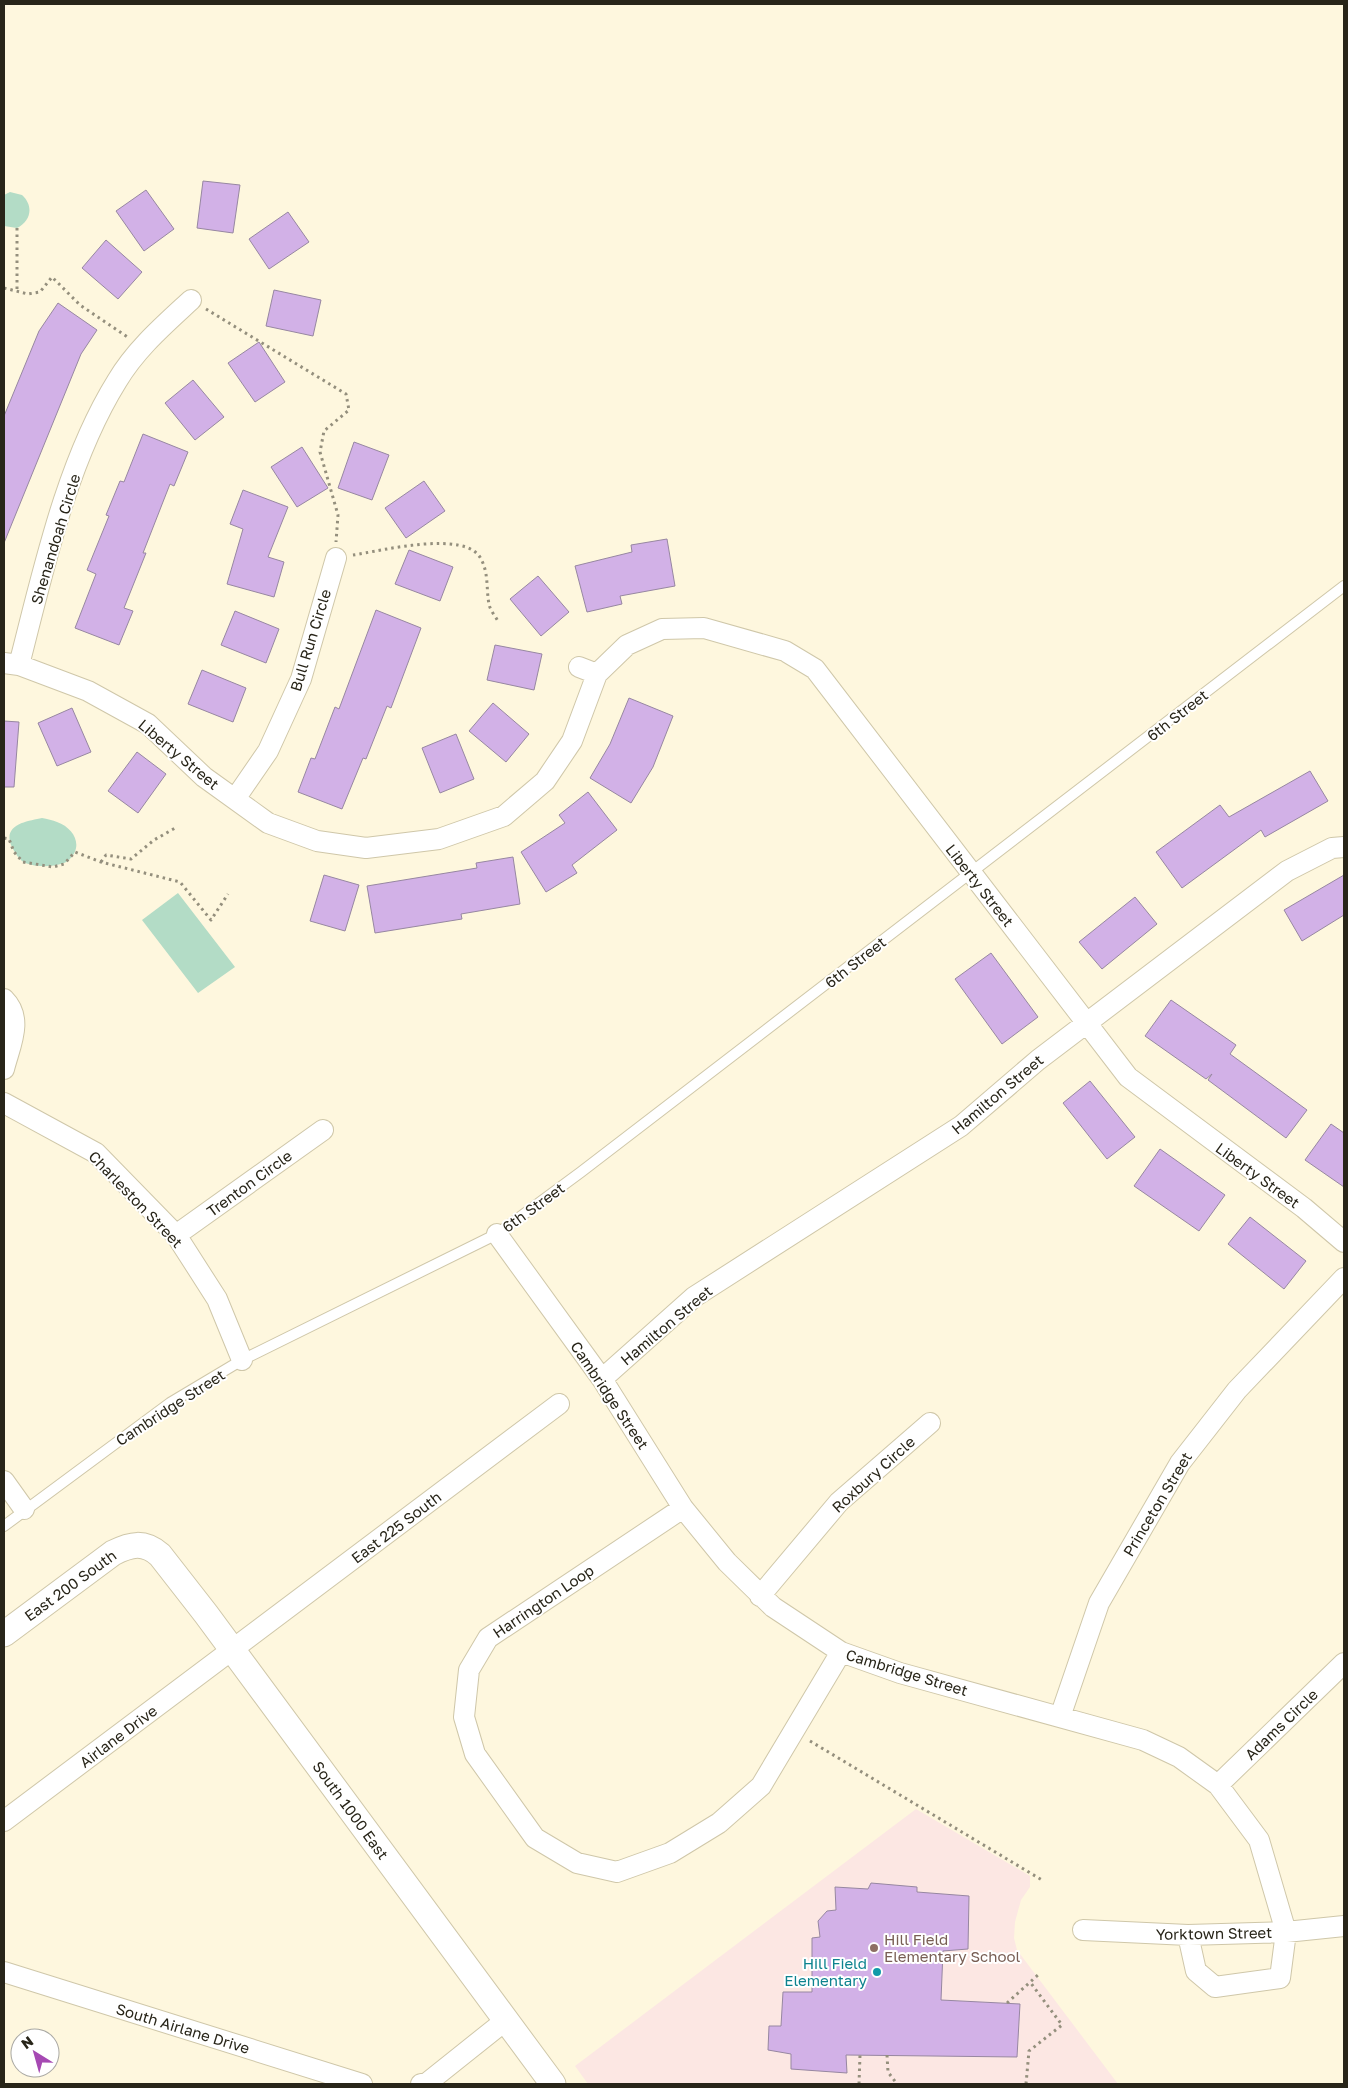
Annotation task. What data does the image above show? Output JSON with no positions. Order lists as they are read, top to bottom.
{
  "streets": {
    "street": [
      "Shenandoah Circle",
      "Bull Run Circle",
      "Liberty Street",
      "Hamilton Street",
      "Trenton Circle",
      "Charleston Street",
      "Cambridge Street",
      "Roxbury Circle",
      "Princeton Street",
      "East 225 South",
      "East 200 South",
      "Harrington Loop",
      "Adams Circle",
      "Airlane Drive",
      "South 1000 East",
      "Yorktown Street",
      "South Airlane Drive"
    ],
    "lane": ["6th Street"]
  },
  "crossings": [
    ["Shenandoah Circle", "Liberty Street"],
    ["Bull Run Circle", "Liberty Street"],
    ["6th Street", "Liberty Street"],
    ["6th Street", "Cambridge Street"],
    ["Liberty Street", "Hamilton Street"],
    ["Hamilton Street", "Cambridge Street"],
    ["Trenton Circle", "Charleston Street"],
    ["Charleston Street", "Cambridge Street"],
    ["Cambridge Street", "Roxbury Circle"],
    ["Cambridge Street", "Princeton Street"],
    ["Cambridge Street", "Harrington Loop"],
    ["Cambridge Street", "Adams Circle"],
    ["Cambridge Street", "Yorktown Street"],
    ["East 225 South", "Airlane Drive"],
    ["East 225 South", "South 1000 East"],
    ["East 200 South", "South 1000 East"],
    ["Airlane Drive", "South 1000 East"]
  ],
  "places": ["Hill Field Elementary School", "Hill Field Elementary"],
  "north": "top left"
}
